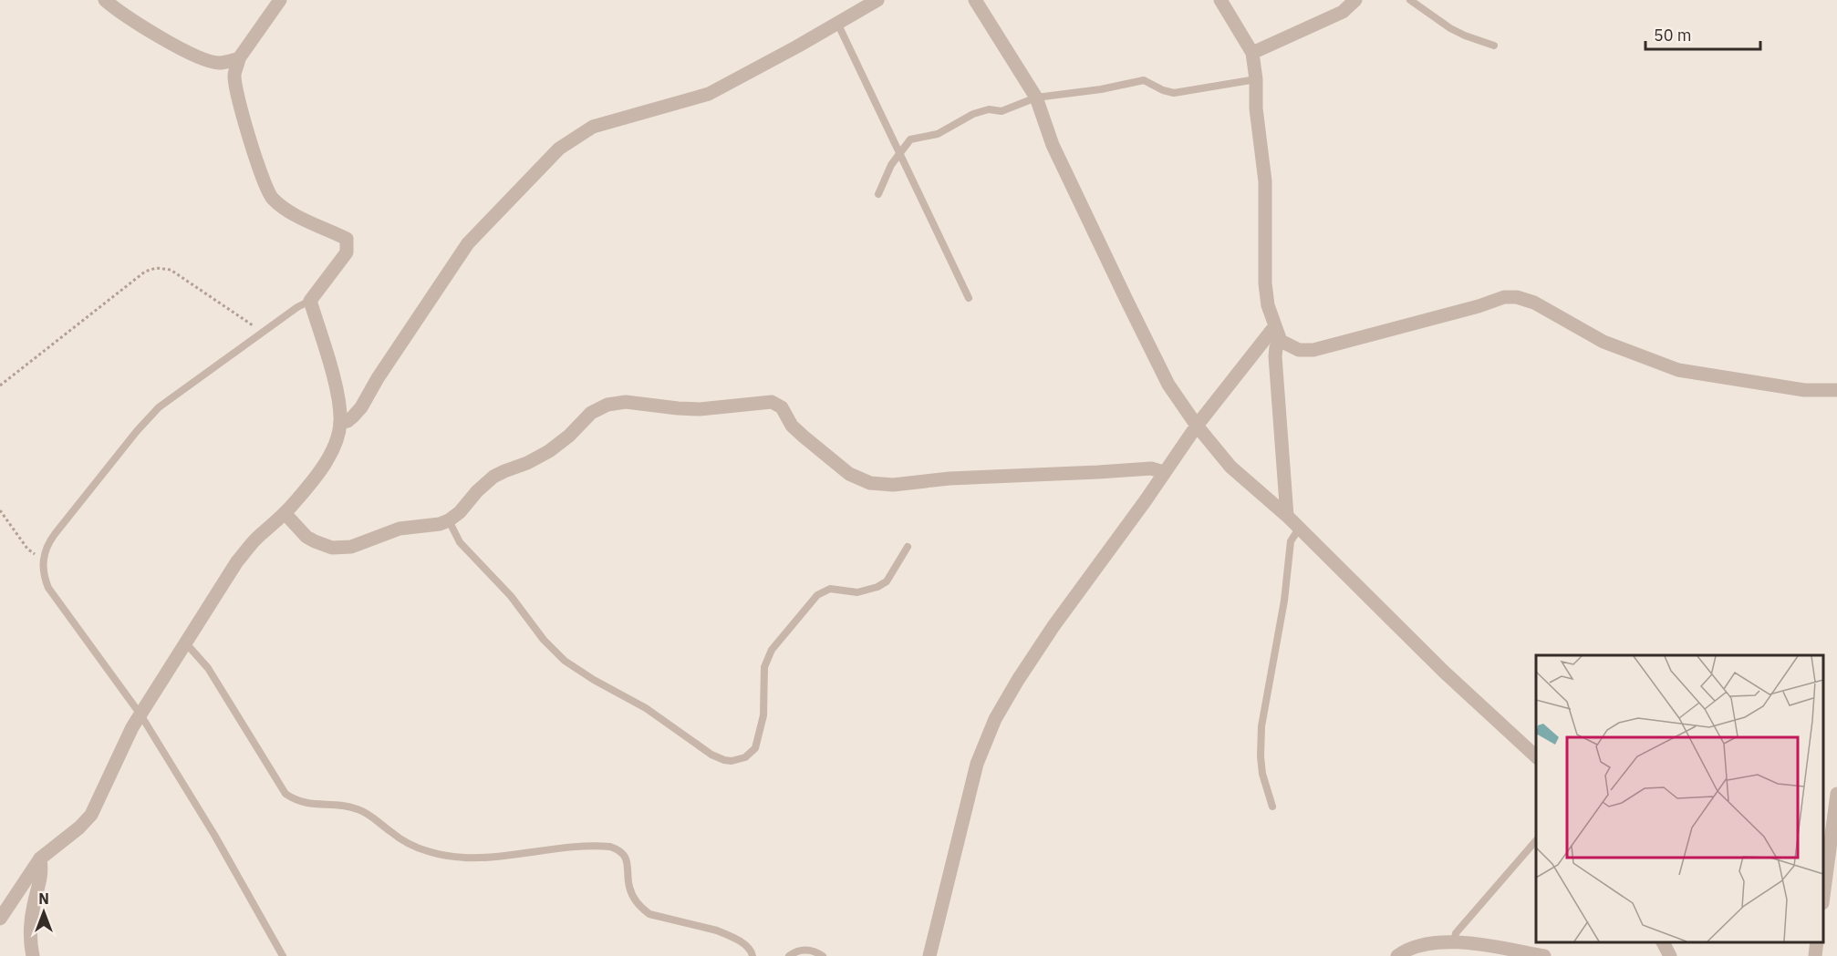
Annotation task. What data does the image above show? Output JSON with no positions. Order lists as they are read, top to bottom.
{
  "scale_bar": "50 m",
  "north": "top"
}
